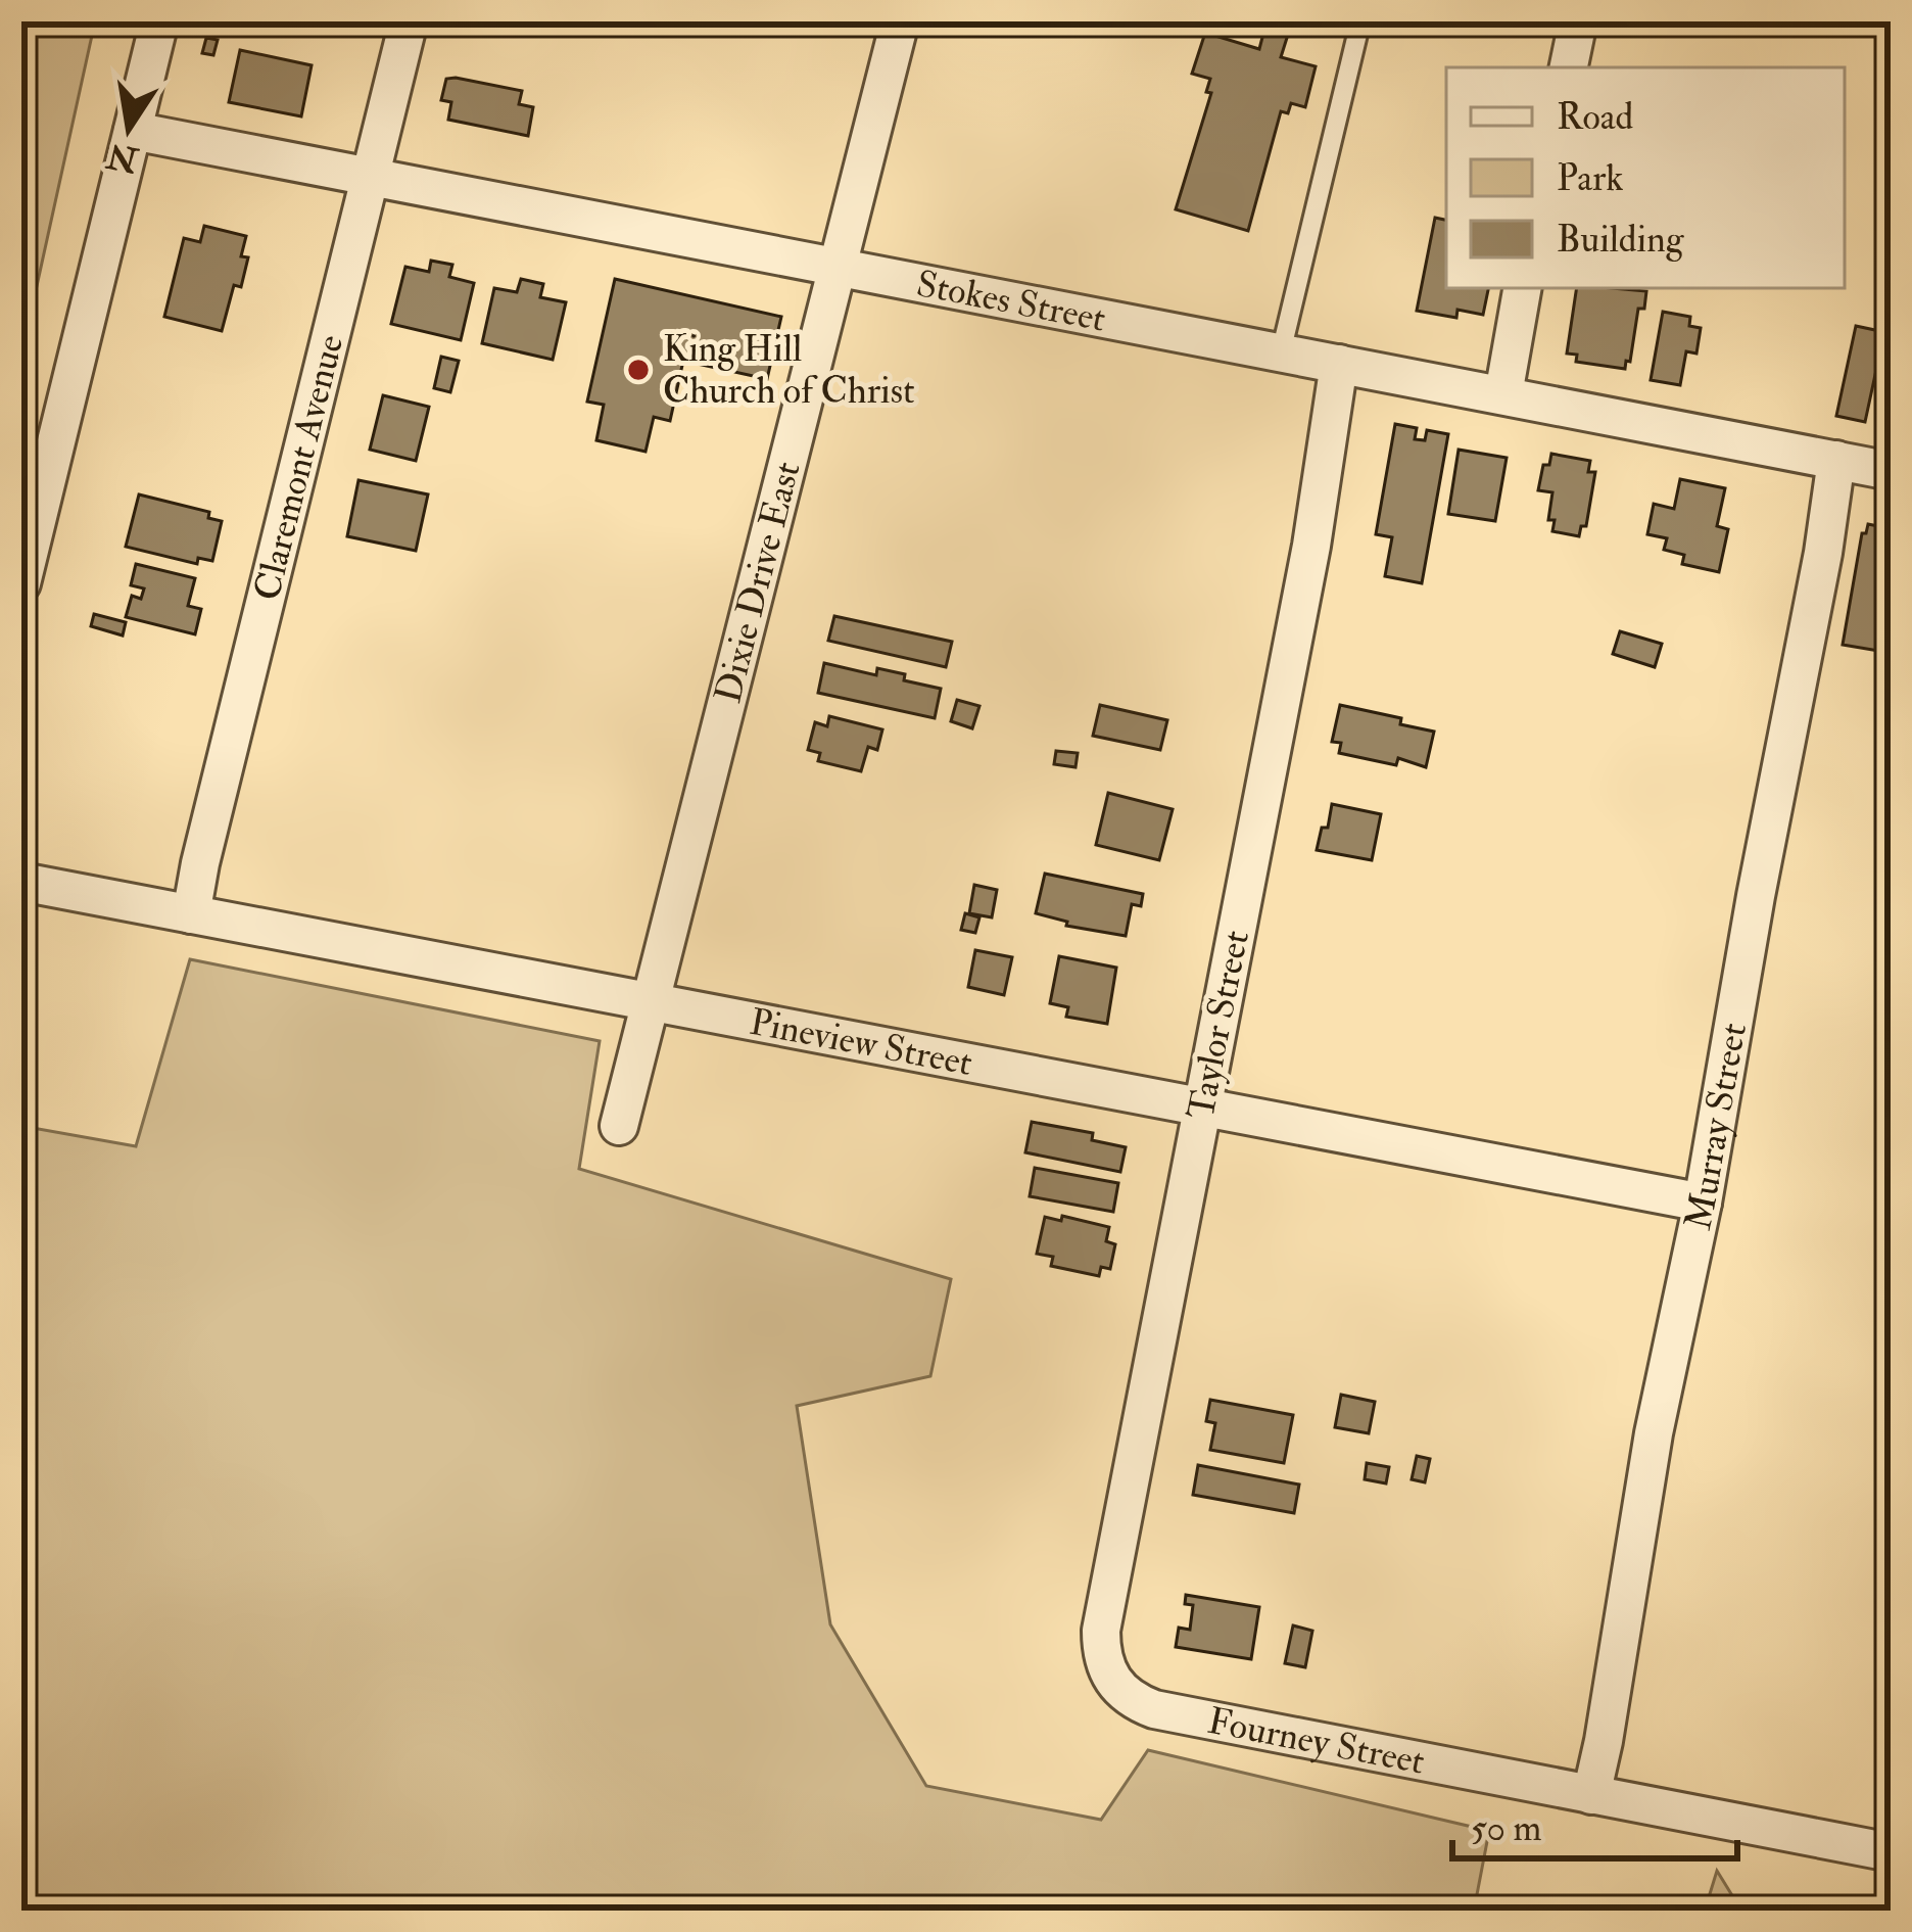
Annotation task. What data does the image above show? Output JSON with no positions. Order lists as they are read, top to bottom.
{
  "streets": {
    "street": [
      "Stokes Street",
      "Claremont Avenue",
      "Dixie Drive East",
      "Taylor Street",
      "Pineview Street",
      "Murray Street",
      "Fourney Street"
    ]
  },
  "crossings": [
    ["Stokes Street", "Claremont Avenue"],
    ["Stokes Street", "Dixie Drive East"],
    ["Stokes Street", "Taylor Street"],
    ["Stokes Street", "Murray Street"],
    ["Claremont Avenue", "Pineview Street"],
    ["Dixie Drive East", "Pineview Street"],
    ["Taylor Street", "Pineview Street"],
    ["Taylor Street", "Fourney Street"],
    ["Pineview Street", "Murray Street"],
    ["Murray Street", "Fourney Street"]
  ],
  "places": ["King Hill Church of Christ"],
  "legend": ["Road", "Park", "Building"],
  "scale_bar": "50 m",
  "north": "bottom"
}
